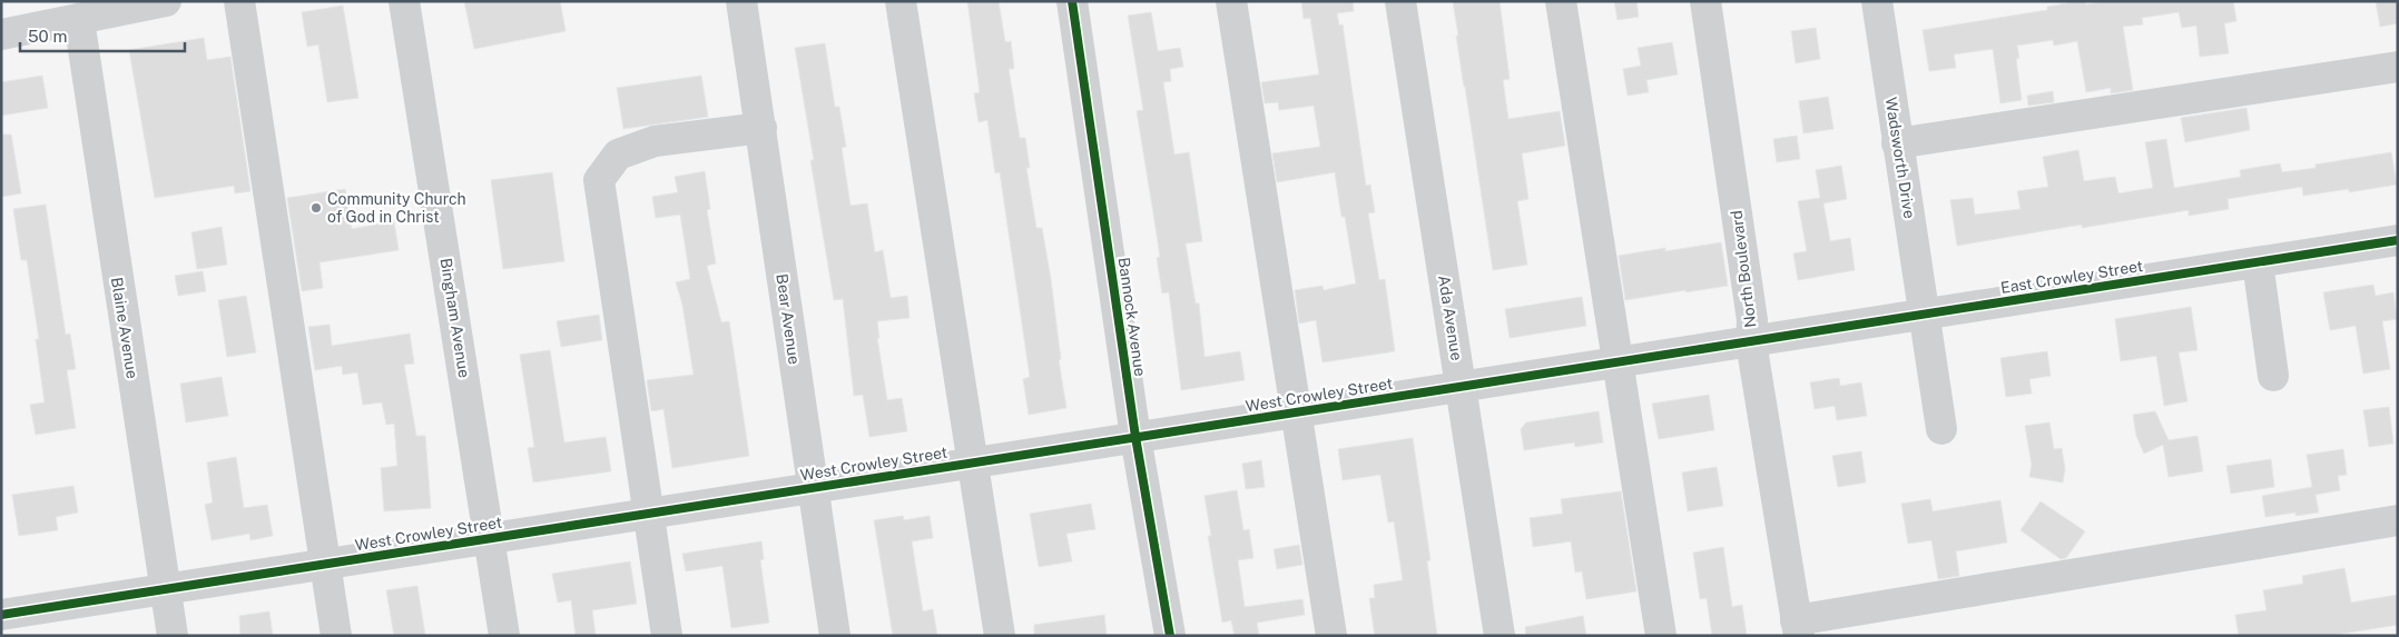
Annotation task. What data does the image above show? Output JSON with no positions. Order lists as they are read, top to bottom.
{
  "streets": {
    "street": [
      "Wadsworth Drive",
      "North Boulevard",
      "East Crowley Street",
      "Bannock Avenue",
      "Bingham Avenue",
      "Ada Avenue",
      "Bear Avenue",
      "Blaine Avenue",
      "West Crowley Street"
    ]
  },
  "crossings": [
    ["Wadsworth Drive", "East Crowley Street"],
    ["North Boulevard", "East Crowley Street"],
    ["North Boulevard", "West Crowley Street"],
    ["East Crowley Street", "West Crowley Street"],
    ["Bannock Avenue", "West Crowley Street"],
    ["Bingham Avenue", "West Crowley Street"],
    ["Ada Avenue", "West Crowley Street"],
    ["Bear Avenue", "West Crowley Street"],
    ["Blaine Avenue", "West Crowley Street"]
  ],
  "places": ["Community Church of God in Christ"],
  "scale_bar": "50 m"
}
